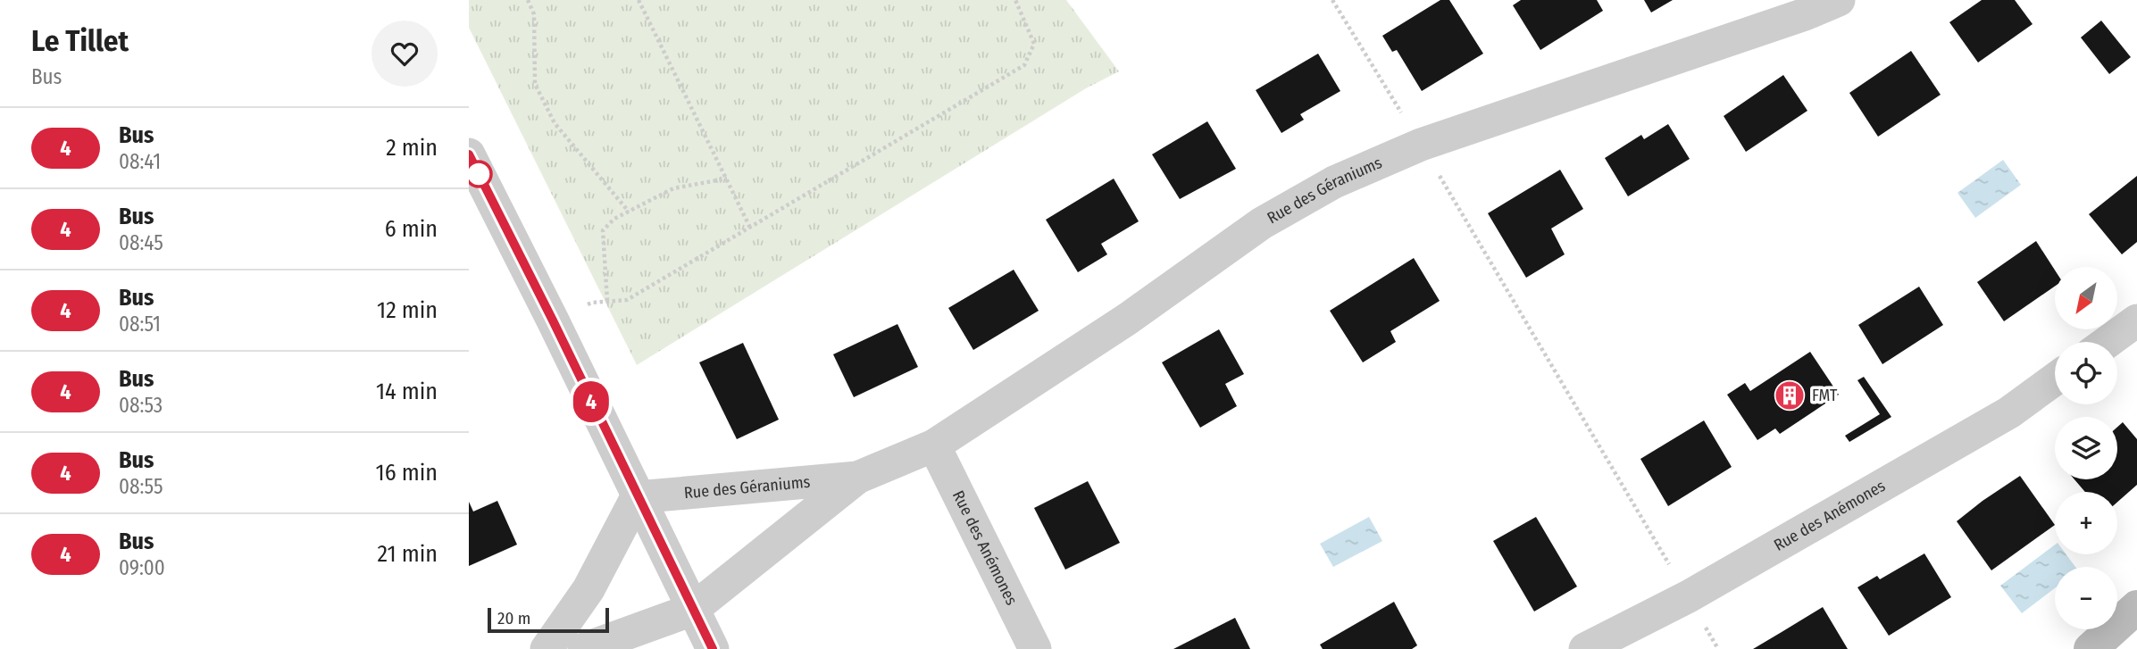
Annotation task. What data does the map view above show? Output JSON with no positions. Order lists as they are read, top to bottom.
{
  "streets": {
    "street": ["Rue des Géraniums", "Rue des Anémones"]
  },
  "crossings": [
    ["Rue des Géraniums", "Rue des Anémones"]
  ],
  "places": {
    "building": ["FMT"]
  },
  "lines": ["bus line 4"],
  "scale_bar": "20 m",
  "north": "bottom left",
  "page": {
    "heading": ["Le Tillet", "Bus"],
    "on_map": "4",
    "list": [
      {
        "mark": "4",
        "name": "Bus",
        "note": "08:41",
        "value": "2 min"
      },
      {
        "mark": "4",
        "name": "Bus",
        "note": "08:45",
        "value": "6 min"
      },
      {
        "mark": "4",
        "name": "Bus",
        "note": "08:51",
        "value": "12 min"
      },
      {
        "mark": "4",
        "name": "Bus",
        "note": "08:53",
        "value": "14 min"
      },
      {
        "mark": "4",
        "name": "Bus",
        "note": "08:55",
        "value": "16 min"
      },
      {
        "mark": "4",
        "name": "Bus",
        "note": "09:00",
        "value": "21 min"
      }
    ],
    "map_buttons": ["+", "−"],
    "scale": "20 m"
  }
}
